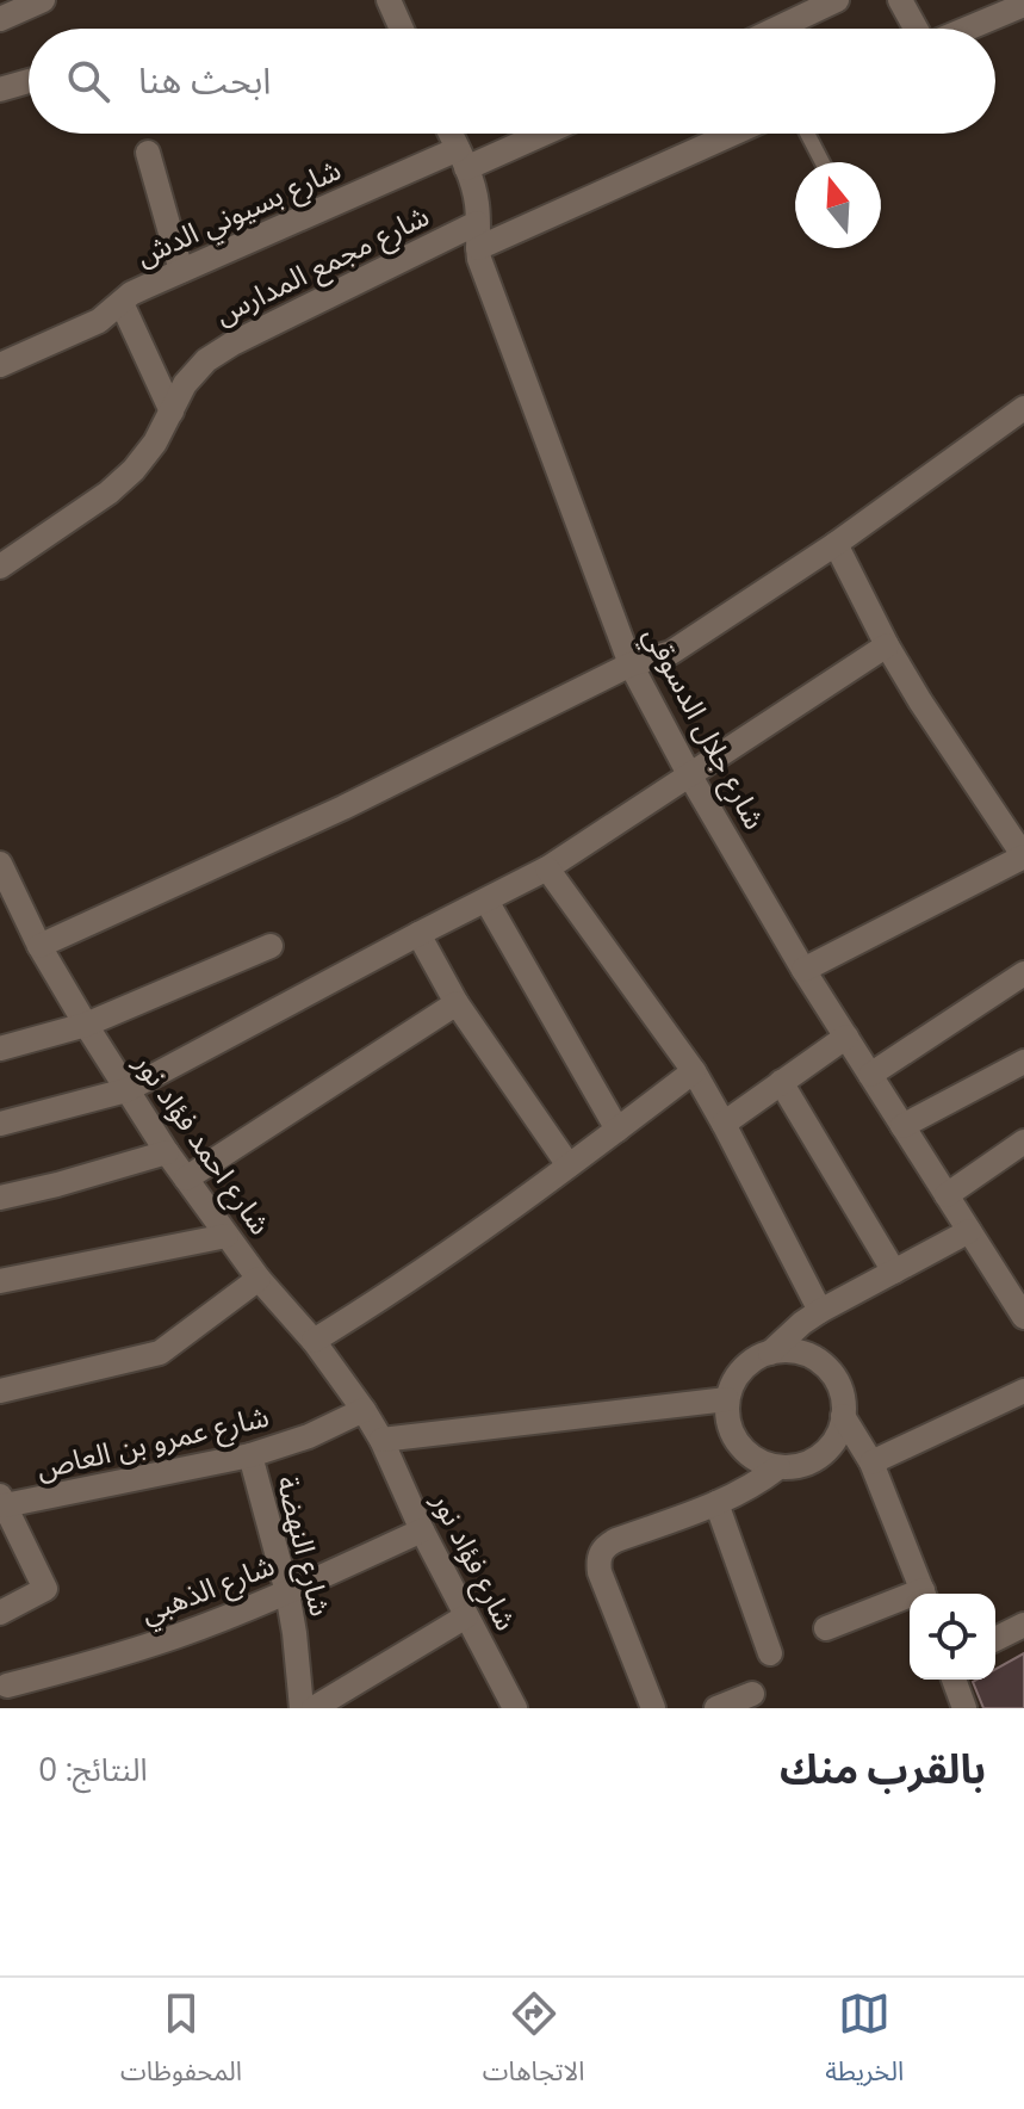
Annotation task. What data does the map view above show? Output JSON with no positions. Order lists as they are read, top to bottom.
{
  "streets": {
    "street": [
      "شارع بسيوني الدش",
      "شارع مجمع المدارس",
      "شارع جلال الدسوقي",
      "شارع احمد فؤاد نور",
      "شارع عمرو بن العاص",
      "شارع النهضة",
      "شارع فؤاد نور",
      "شارع الذهبي"
    ]
  },
  "crossings": [
    ["شارع بسيوني الدش", "شارع جلال الدسوقي"],
    ["شارع مجمع المدارس", "شارع جلال الدسوقي"],
    ["شارع احمد فؤاد نور", "شارع عمرو بن العاص"],
    ["شارع احمد فؤاد نور", "شارع فؤاد نور"],
    ["شارع عمرو بن العاص", "شارع النهضة"],
    ["شارع النهضة", "شارع الذهبي"],
    ["شارع فؤاد نور", "شارع الذهبي"]
  ],
  "north": "top",
  "page": {
    "search": "ابحث هنا",
    "heading": ["بالقرب منك", "النتائج: 0"],
    "nav": ["الخريطة", "الاتجاهات", "المحفوظات"]
  }
}
